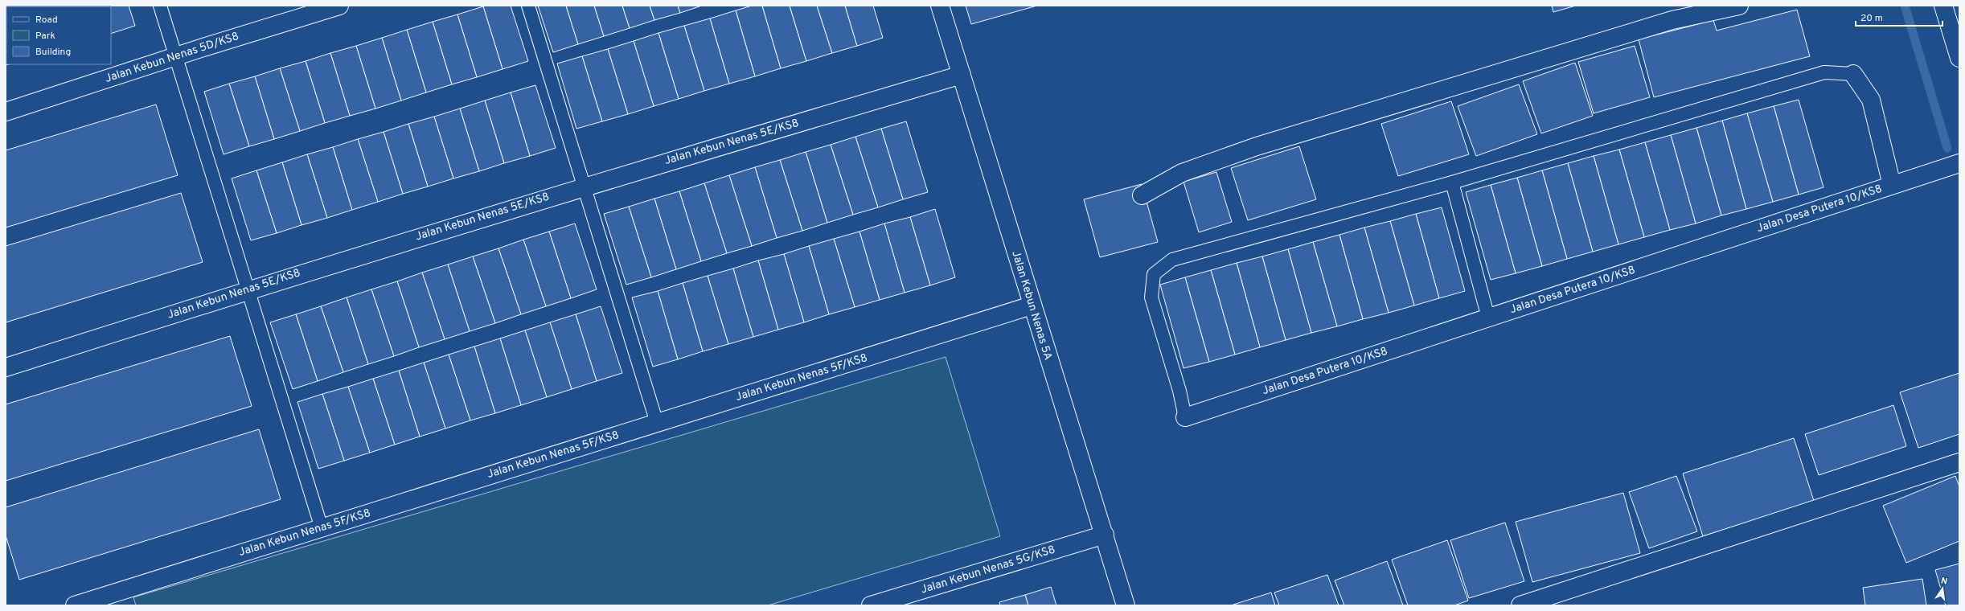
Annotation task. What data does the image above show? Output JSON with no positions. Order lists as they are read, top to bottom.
{
  "streets": {
    "street": [
      "Jalan Kebun Nenas 5D/KS8",
      "Jalan Kebun Nenas 5E/KS8",
      "Jalan Desa Putera 10/KS8",
      "Jalan Kebun Nenas 5A",
      "Jalan Kebun Nenas 5F/KS8",
      "Jalan Kebun Nenas 5G/KS8"
    ]
  },
  "crossings": [
    ["Jalan Kebun Nenas 5E/KS8", "Jalan Kebun Nenas 5A"],
    ["Jalan Kebun Nenas 5A", "Jalan Kebun Nenas 5F/KS8"],
    ["Jalan Kebun Nenas 5A", "Jalan Kebun Nenas 5G/KS8"]
  ],
  "legend": ["Road", "Park", "Building"],
  "scale_bar": "20 m",
  "north": "top"
}
